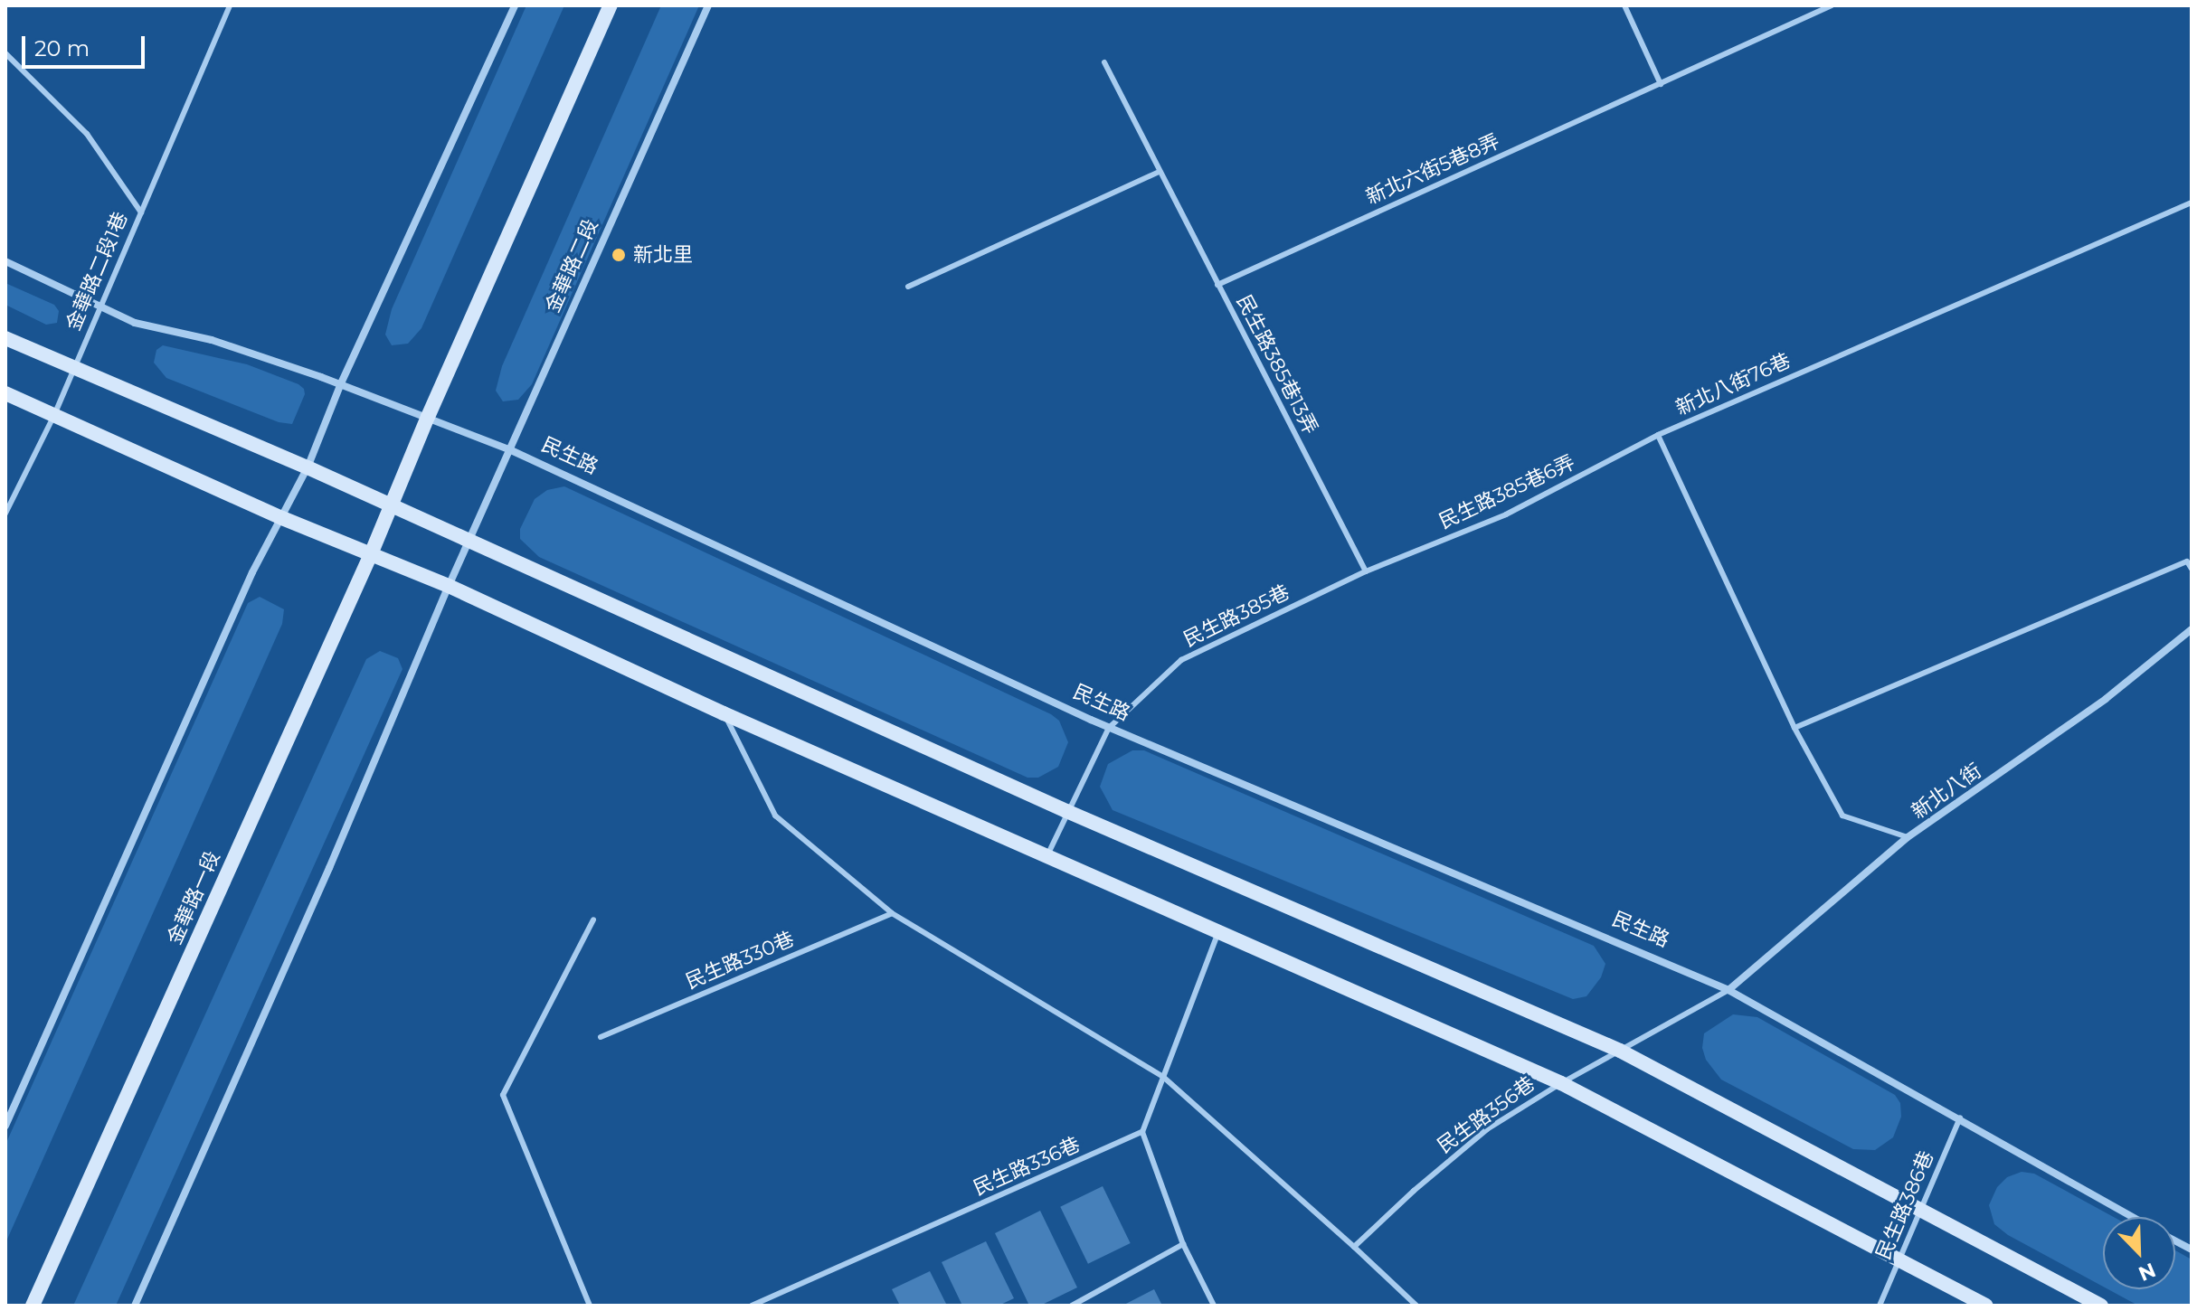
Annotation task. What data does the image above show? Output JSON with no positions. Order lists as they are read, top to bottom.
{
  "streets": {
    "street": [
      "金華路二段",
      "民生路",
      "新北八街",
      "金華路一段"
    ],
    "lane": [
      "新北六街5巷8弄",
      "金華路二段1巷",
      "民生路385巷13弄",
      "新北八街76巷",
      "民生路385巷6弄",
      "民生路385巷",
      "民生路330巷",
      "民生路356巷",
      "民生路336巷",
      "民生路386巷"
    ]
  },
  "crossings": [
    ["新北六街5巷8弄", "民生路385巷13弄"],
    ["金華路二段", "民生路"],
    ["金華路二段1巷", "民生路"],
    ["民生路385巷13弄", "民生路385巷6弄"],
    ["民生路385巷13弄", "民生路385巷"],
    ["新北八街76巷", "民生路385巷6弄"],
    ["新北八街76巷", "新北八街"],
    ["民生路", "民生路385巷"],
    ["民生路", "新北八街"],
    ["民生路", "民生路356巷"],
    ["民生路", "民生路386巷"],
    ["民生路385巷6弄", "民生路385巷"],
    ["新北八街", "民生路356巷"]
  ],
  "places": ["新北里"],
  "scale_bar": "20 m",
  "north": "bottom right"
}
